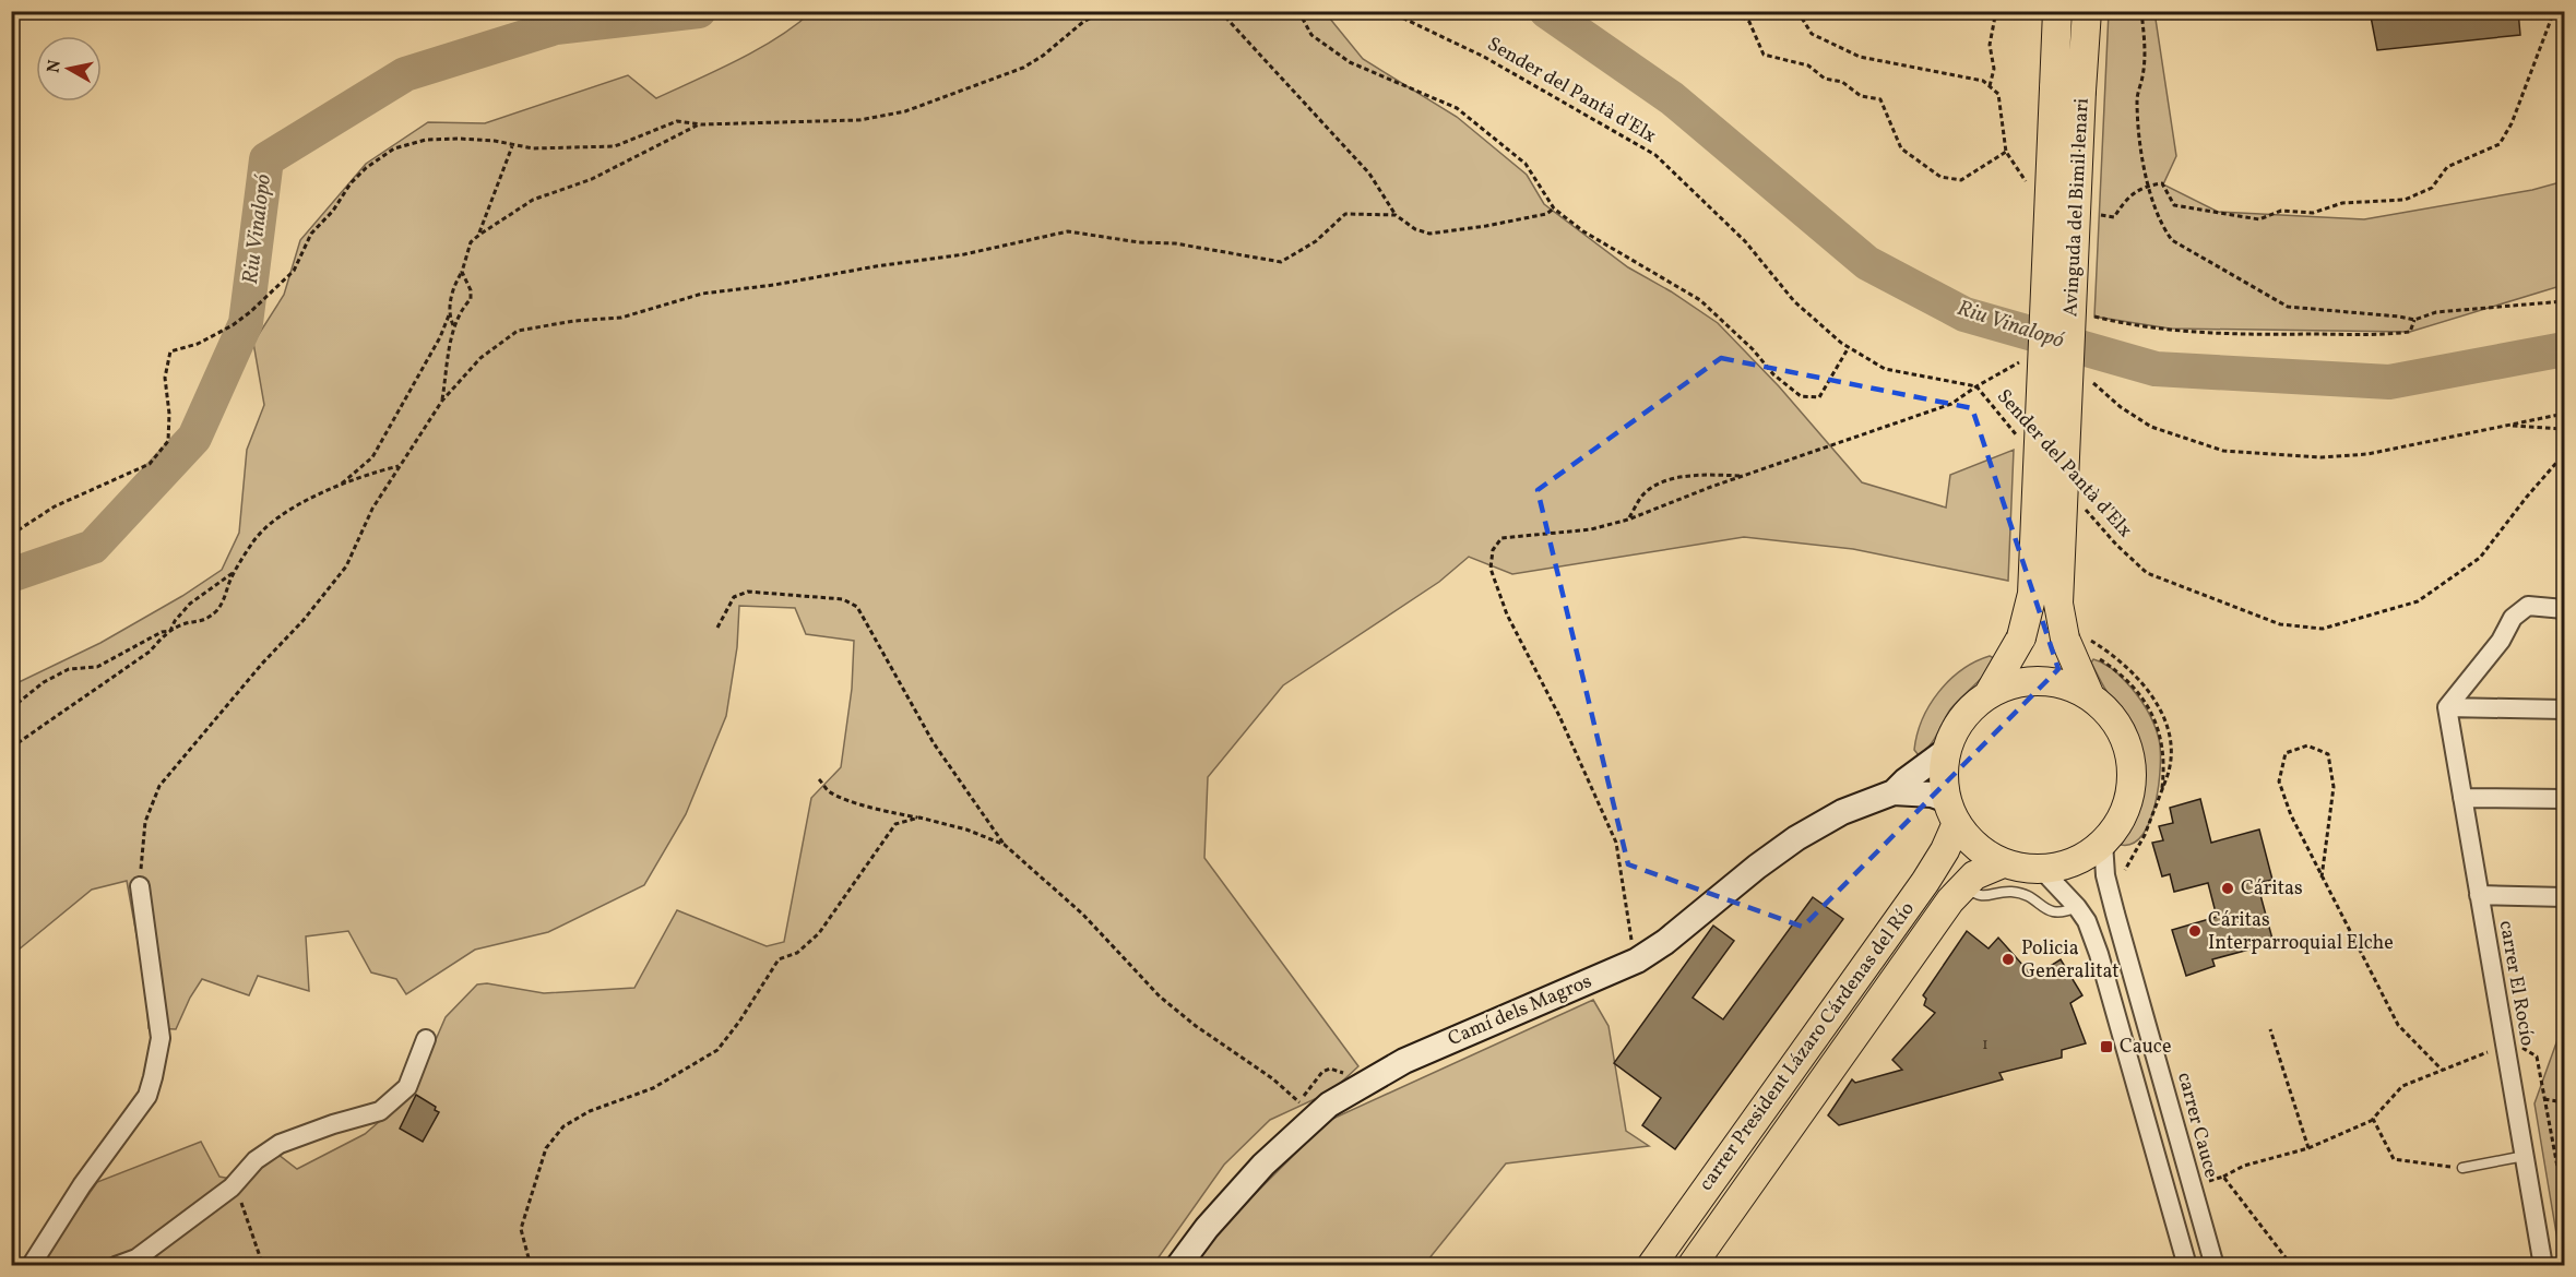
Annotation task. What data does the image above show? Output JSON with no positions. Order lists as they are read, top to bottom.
{
  "streets": {
    "main road": ["Avinguda del Bimil·lenari", "carrer President Lázaro Cárdenas del Río"],
    "street": ["carrer El Rocío", "Camí dels Magros", "carrer Cauce"],
    "path": ["Sender del Pantà d'Elx"]
  },
  "crossings": [
    ["Avinguda del Bimil·lenari", "Camí dels Magros"],
    ["Avinguda del Bimil·lenari", "carrer President Lázaro Cárdenas del Río"],
    ["Avinguda del Bimil·lenari", "carrer Cauce"],
    ["Camí dels Magros", "carrer President Lázaro Cárdenas del Río"],
    ["Camí dels Magros", "carrer Cauce"],
    ["carrer President Lázaro Cárdenas del Río", "carrer Cauce"]
  ],
  "water": ["Riu Vinalopó"],
  "places": {
    "other": ["Cáritas", "Cáritas Interparroquial Elche", "Policia Generalitat"],
    "transit": ["Cauce"]
  },
  "house_numbers": ["1"],
  "north": "left"
}
